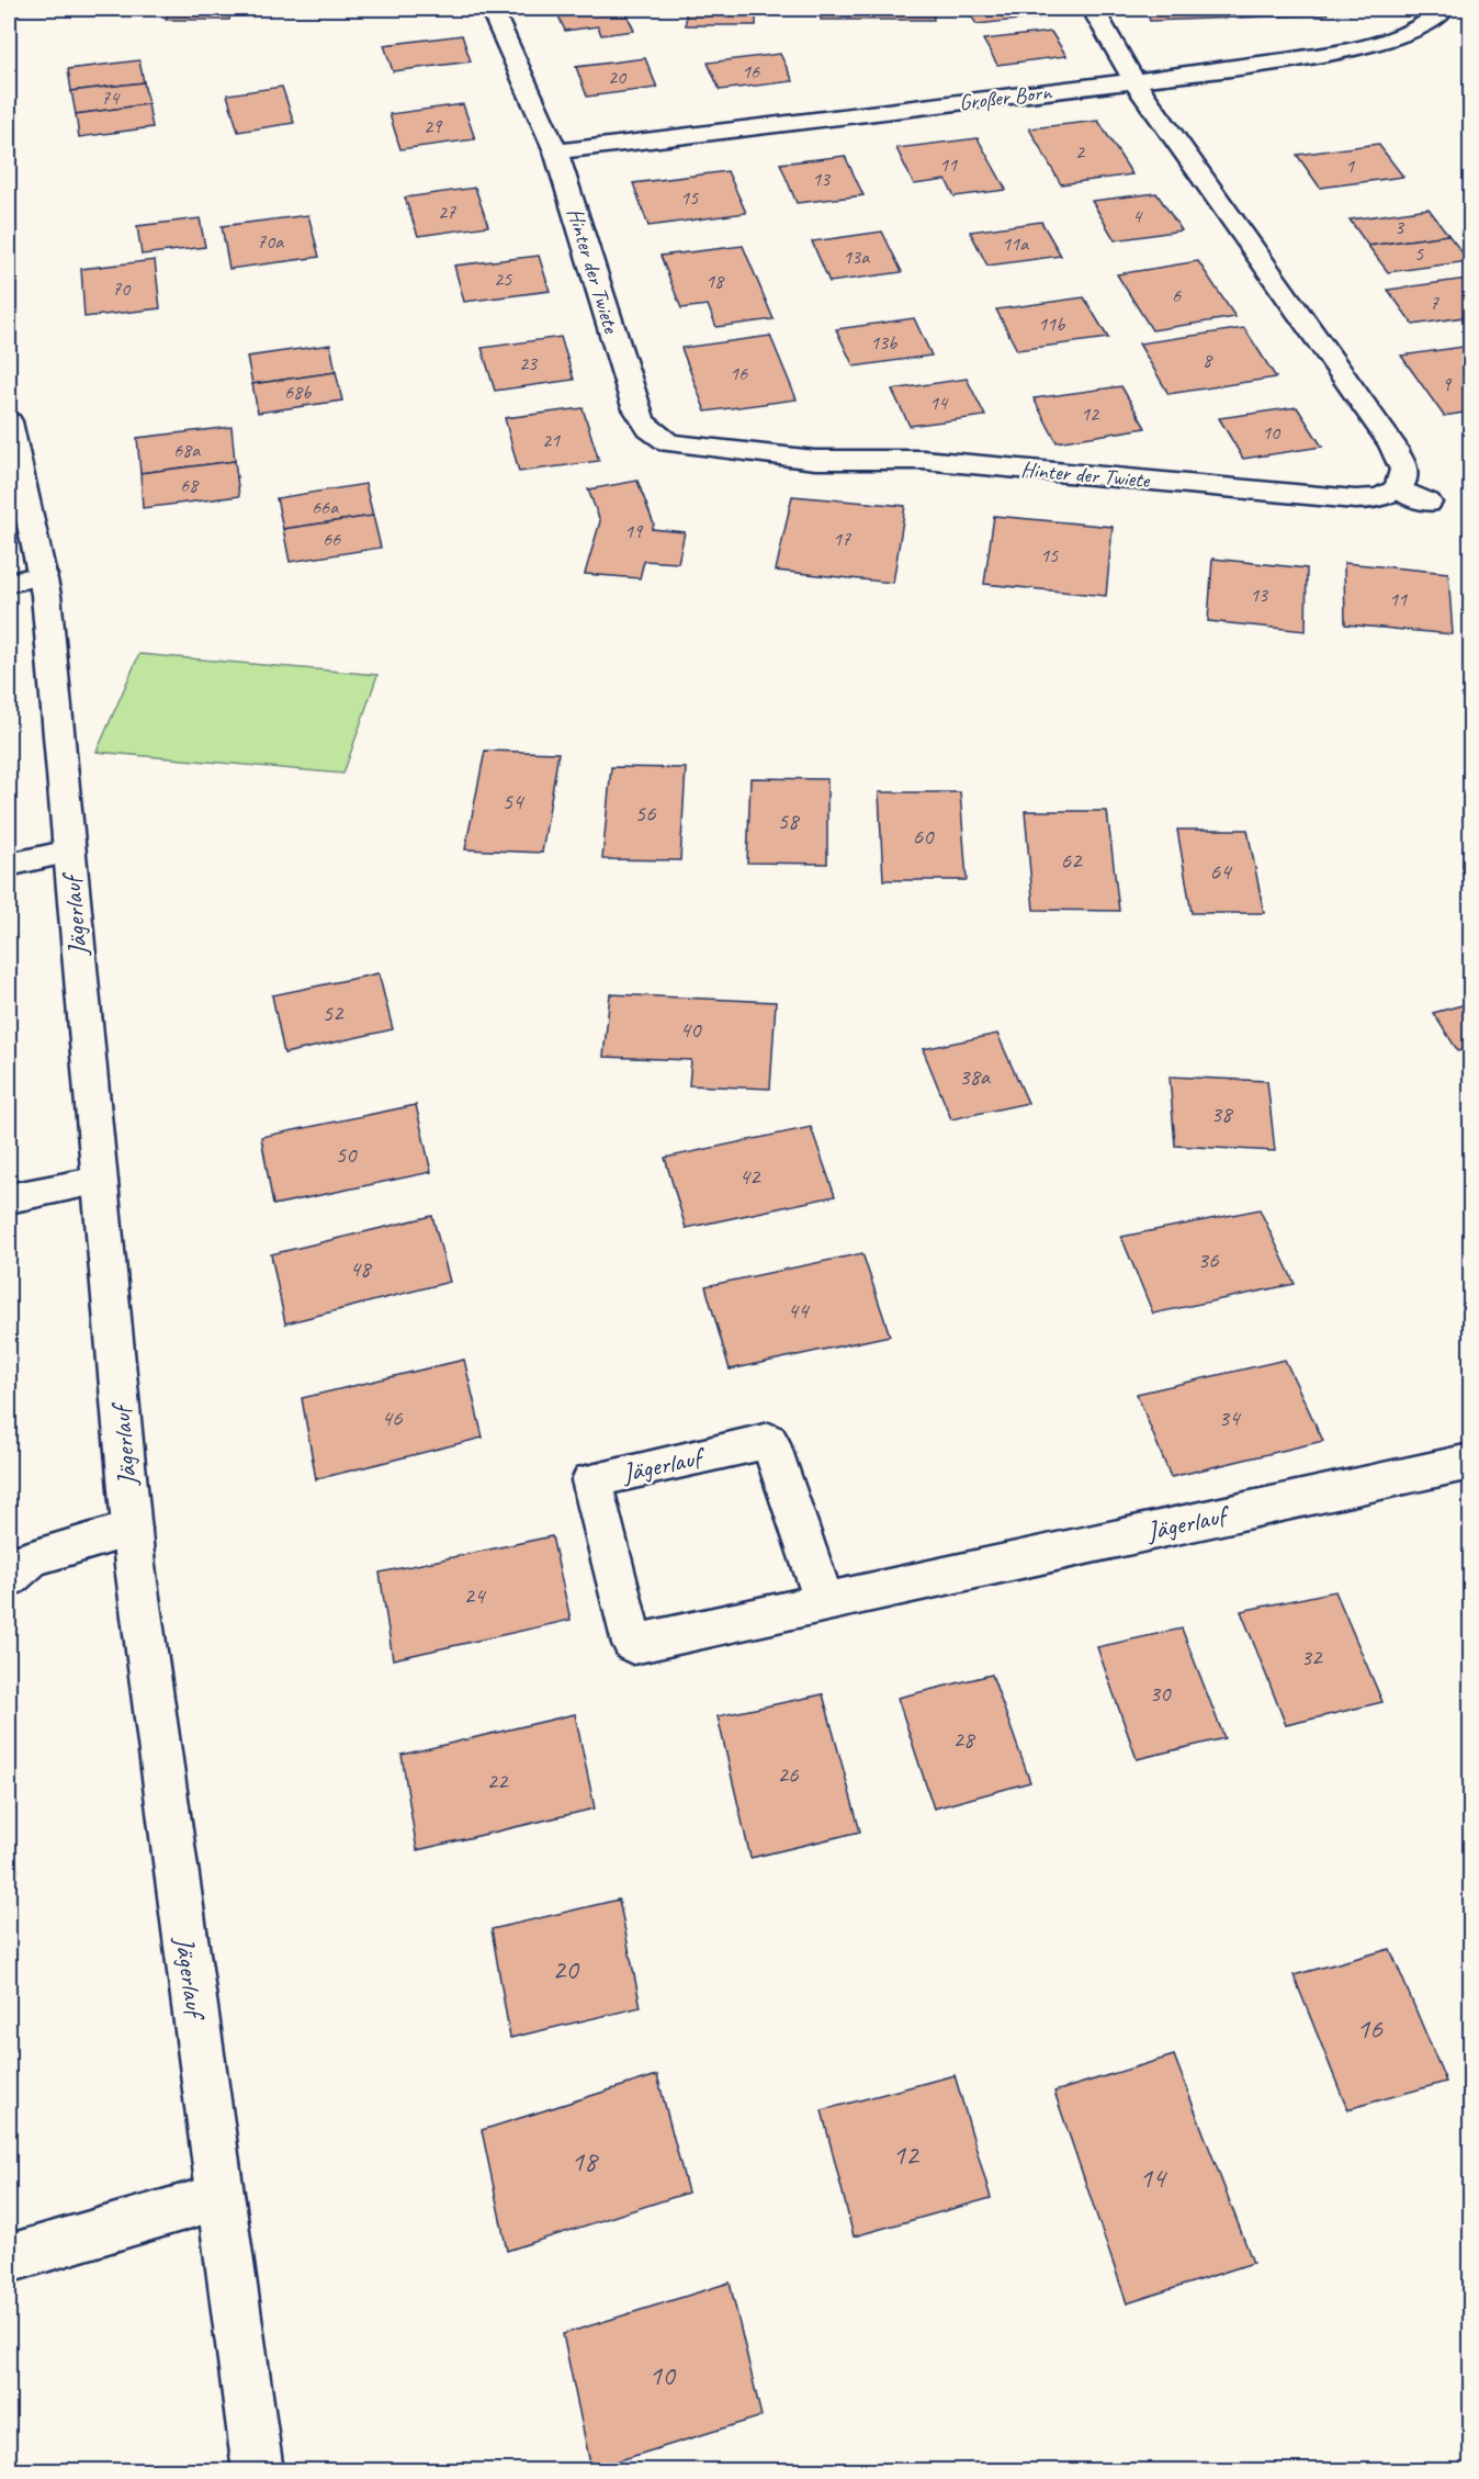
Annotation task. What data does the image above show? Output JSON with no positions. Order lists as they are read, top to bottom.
{
  "streets": {
    "street": ["Großer Born", "Hinter der Twiete", "Jägerlauf"]
  },
  "crossings": [
    ["Großer Born", "Hinter der Twiete"]
  ],
  "house_numbers": [
    "16",
    "20",
    "74",
    "29",
    "2",
    "11",
    "1",
    "13",
    "15",
    "27",
    "4",
    "3",
    "70a",
    "11a",
    "5",
    "13a",
    "25",
    "18",
    "70",
    "6",
    "7",
    "11b",
    "13b",
    "8",
    "23",
    "16",
    "9",
    "68b",
    "14",
    "12",
    "10",
    "21",
    "68a",
    "68",
    "66a",
    "19",
    "66",
    "17",
    "15",
    "13",
    "11",
    "54",
    "56",
    "58",
    "60",
    "62",
    "64",
    "52",
    "40",
    "38a",
    "38",
    "50",
    "42",
    "36",
    "48",
    "44",
    "46",
    "34",
    "24",
    "32",
    "30",
    "28",
    "26",
    "22",
    "20",
    "16",
    "12",
    "18",
    "14",
    "10"
  ]
}
